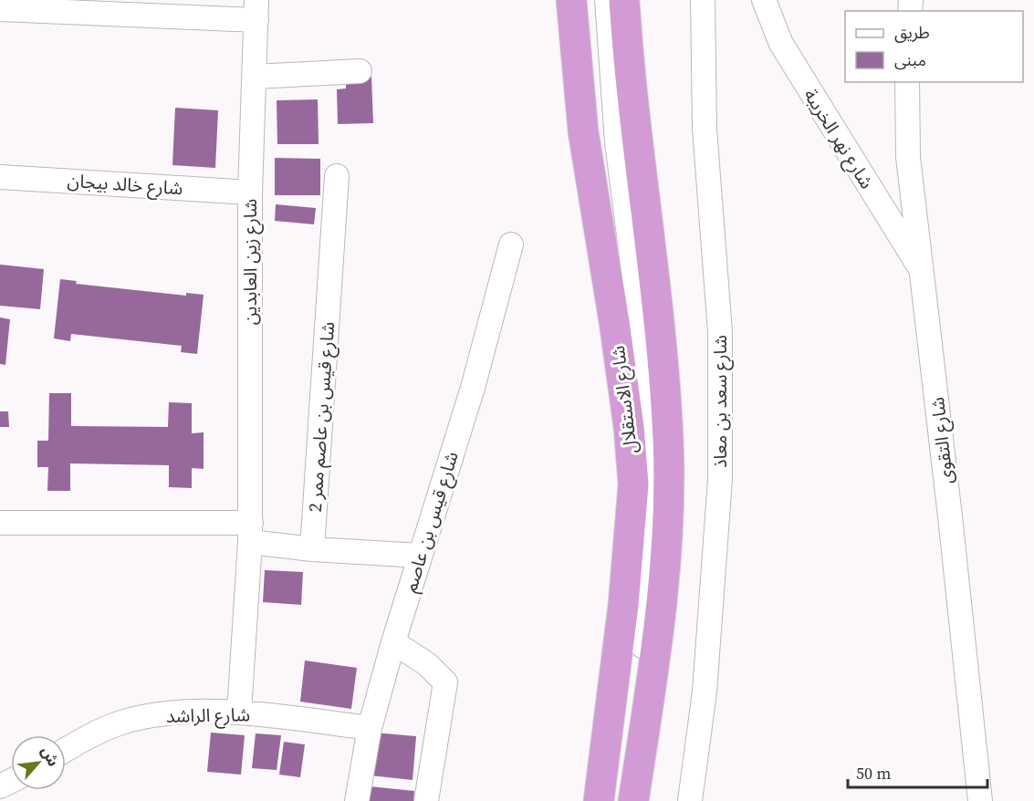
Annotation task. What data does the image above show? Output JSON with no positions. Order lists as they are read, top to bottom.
{
  "streets": {
    "highway": ["شارع الاستقلال"],
    "street": [
      "شارع نهر الخريبة",
      "شارع خالد بيجان",
      "شارع زين العابدين",
      "شارع سعد بن معاذ",
      "شارع قيس بن عاصم ممر 2",
      "شارع التقوى",
      "شارع قيس بن عاصم",
      "شارع الراشد"
    ]
  },
  "crossings": [
    ["شارع نهر الخريبة", "شارع التقوى"],
    ["شارع خالد بيجان", "شارع زين العابدين"],
    ["شارع زين العابدين", "شارع الراشد"],
    ["شارع قيس بن عاصم", "شارع الراشد"]
  ],
  "legend": ["طريق", "مبنى"],
  "scale_bar": "50 m",
  "north": "top right"
}
